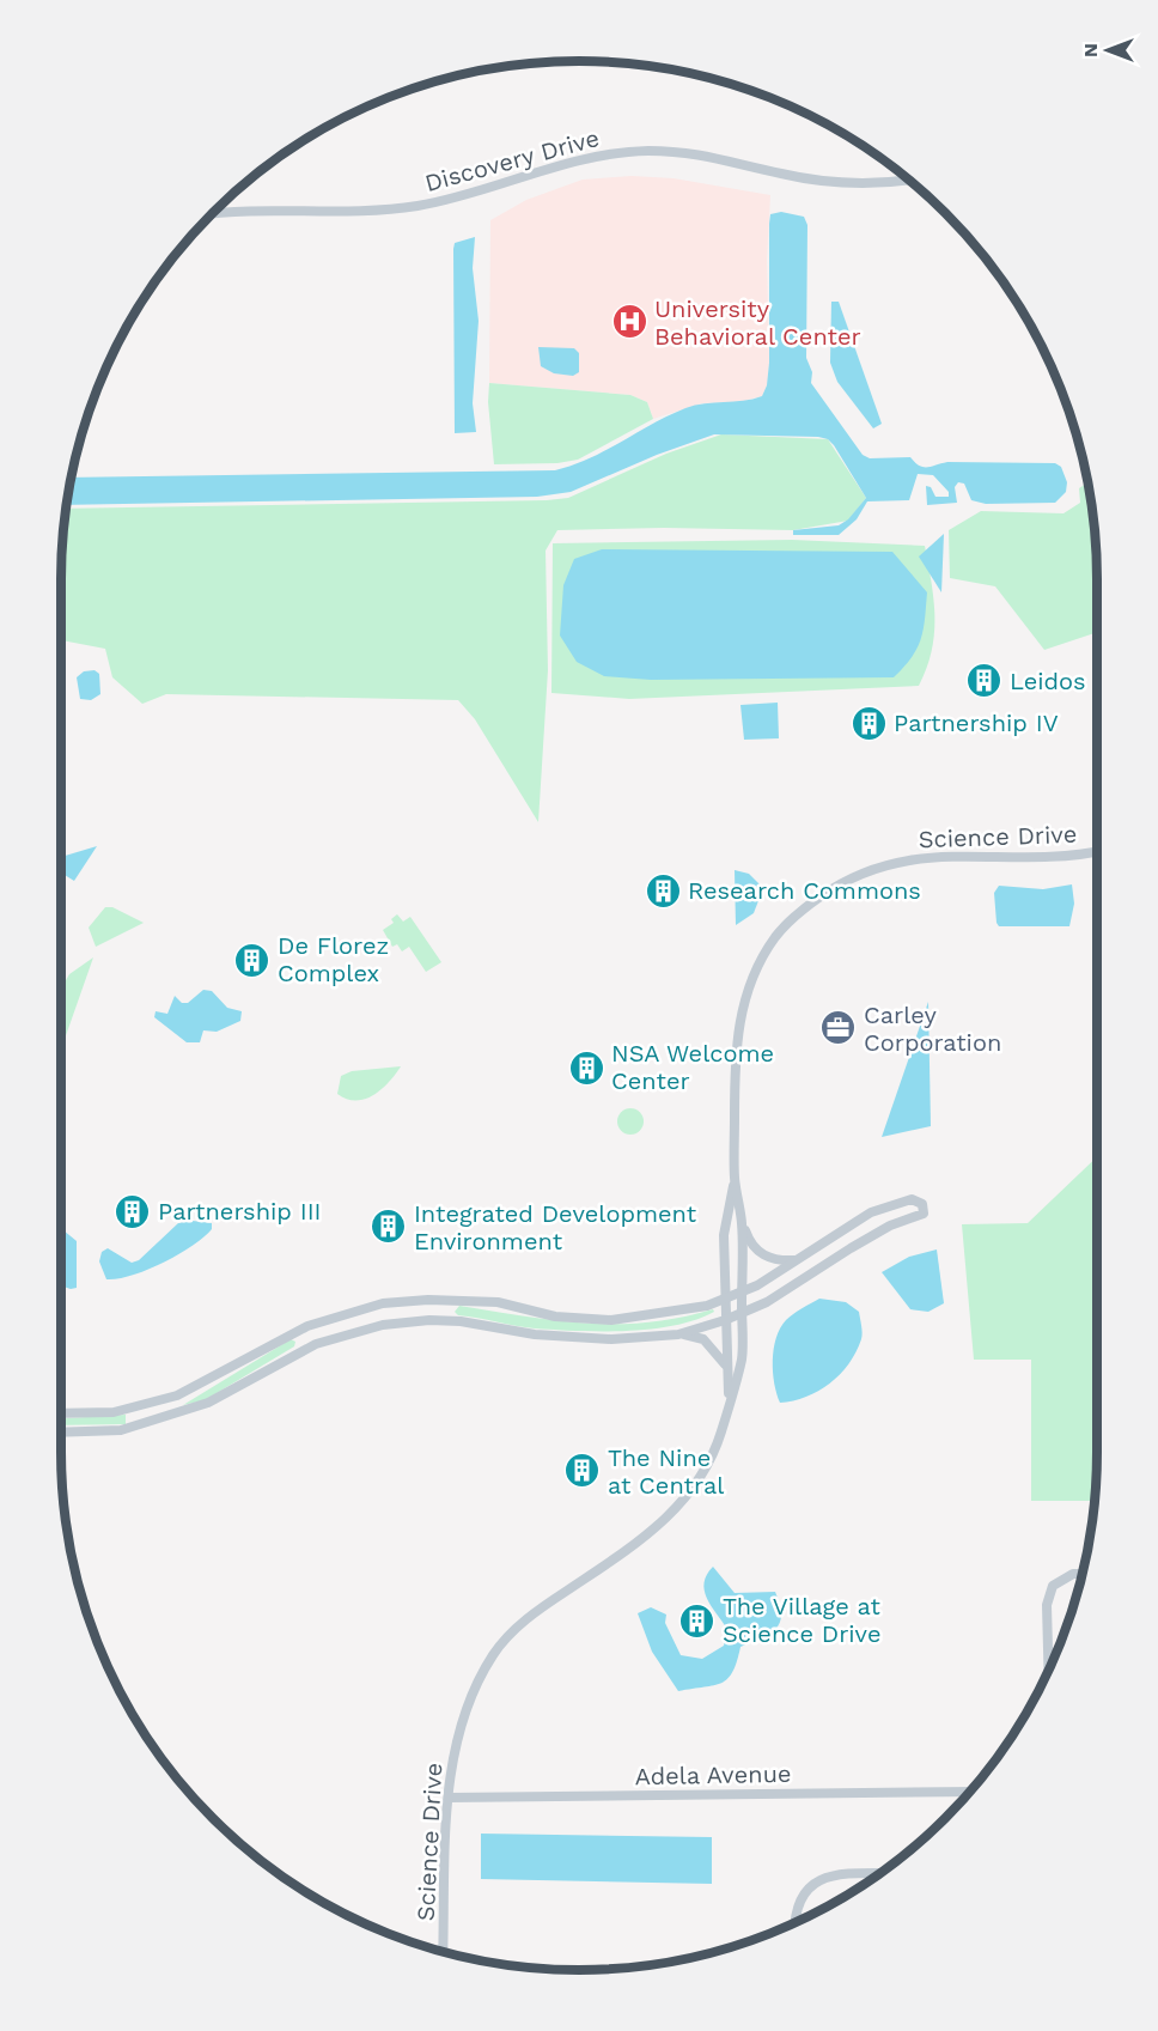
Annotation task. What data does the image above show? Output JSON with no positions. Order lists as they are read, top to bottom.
{
  "streets": {
    "street": ["Discovery Drive", "Science Drive", "Adela Avenue"]
  },
  "crossings": [
    ["Science Drive", "Adela Avenue"]
  ],
  "places": {
    "hospital": ["University Behavioral Center"],
    "building": [
      "Leidos",
      "Partnership IV",
      "Research Commons",
      "De Florez Complex",
      "NSA Welcome Center",
      "Partnership III",
      "Integrated Development Environment",
      "The Nine at Central",
      "The Village at Science Drive"
    ],
    "office": ["Carley Corporation"]
  },
  "north": "left"
}
